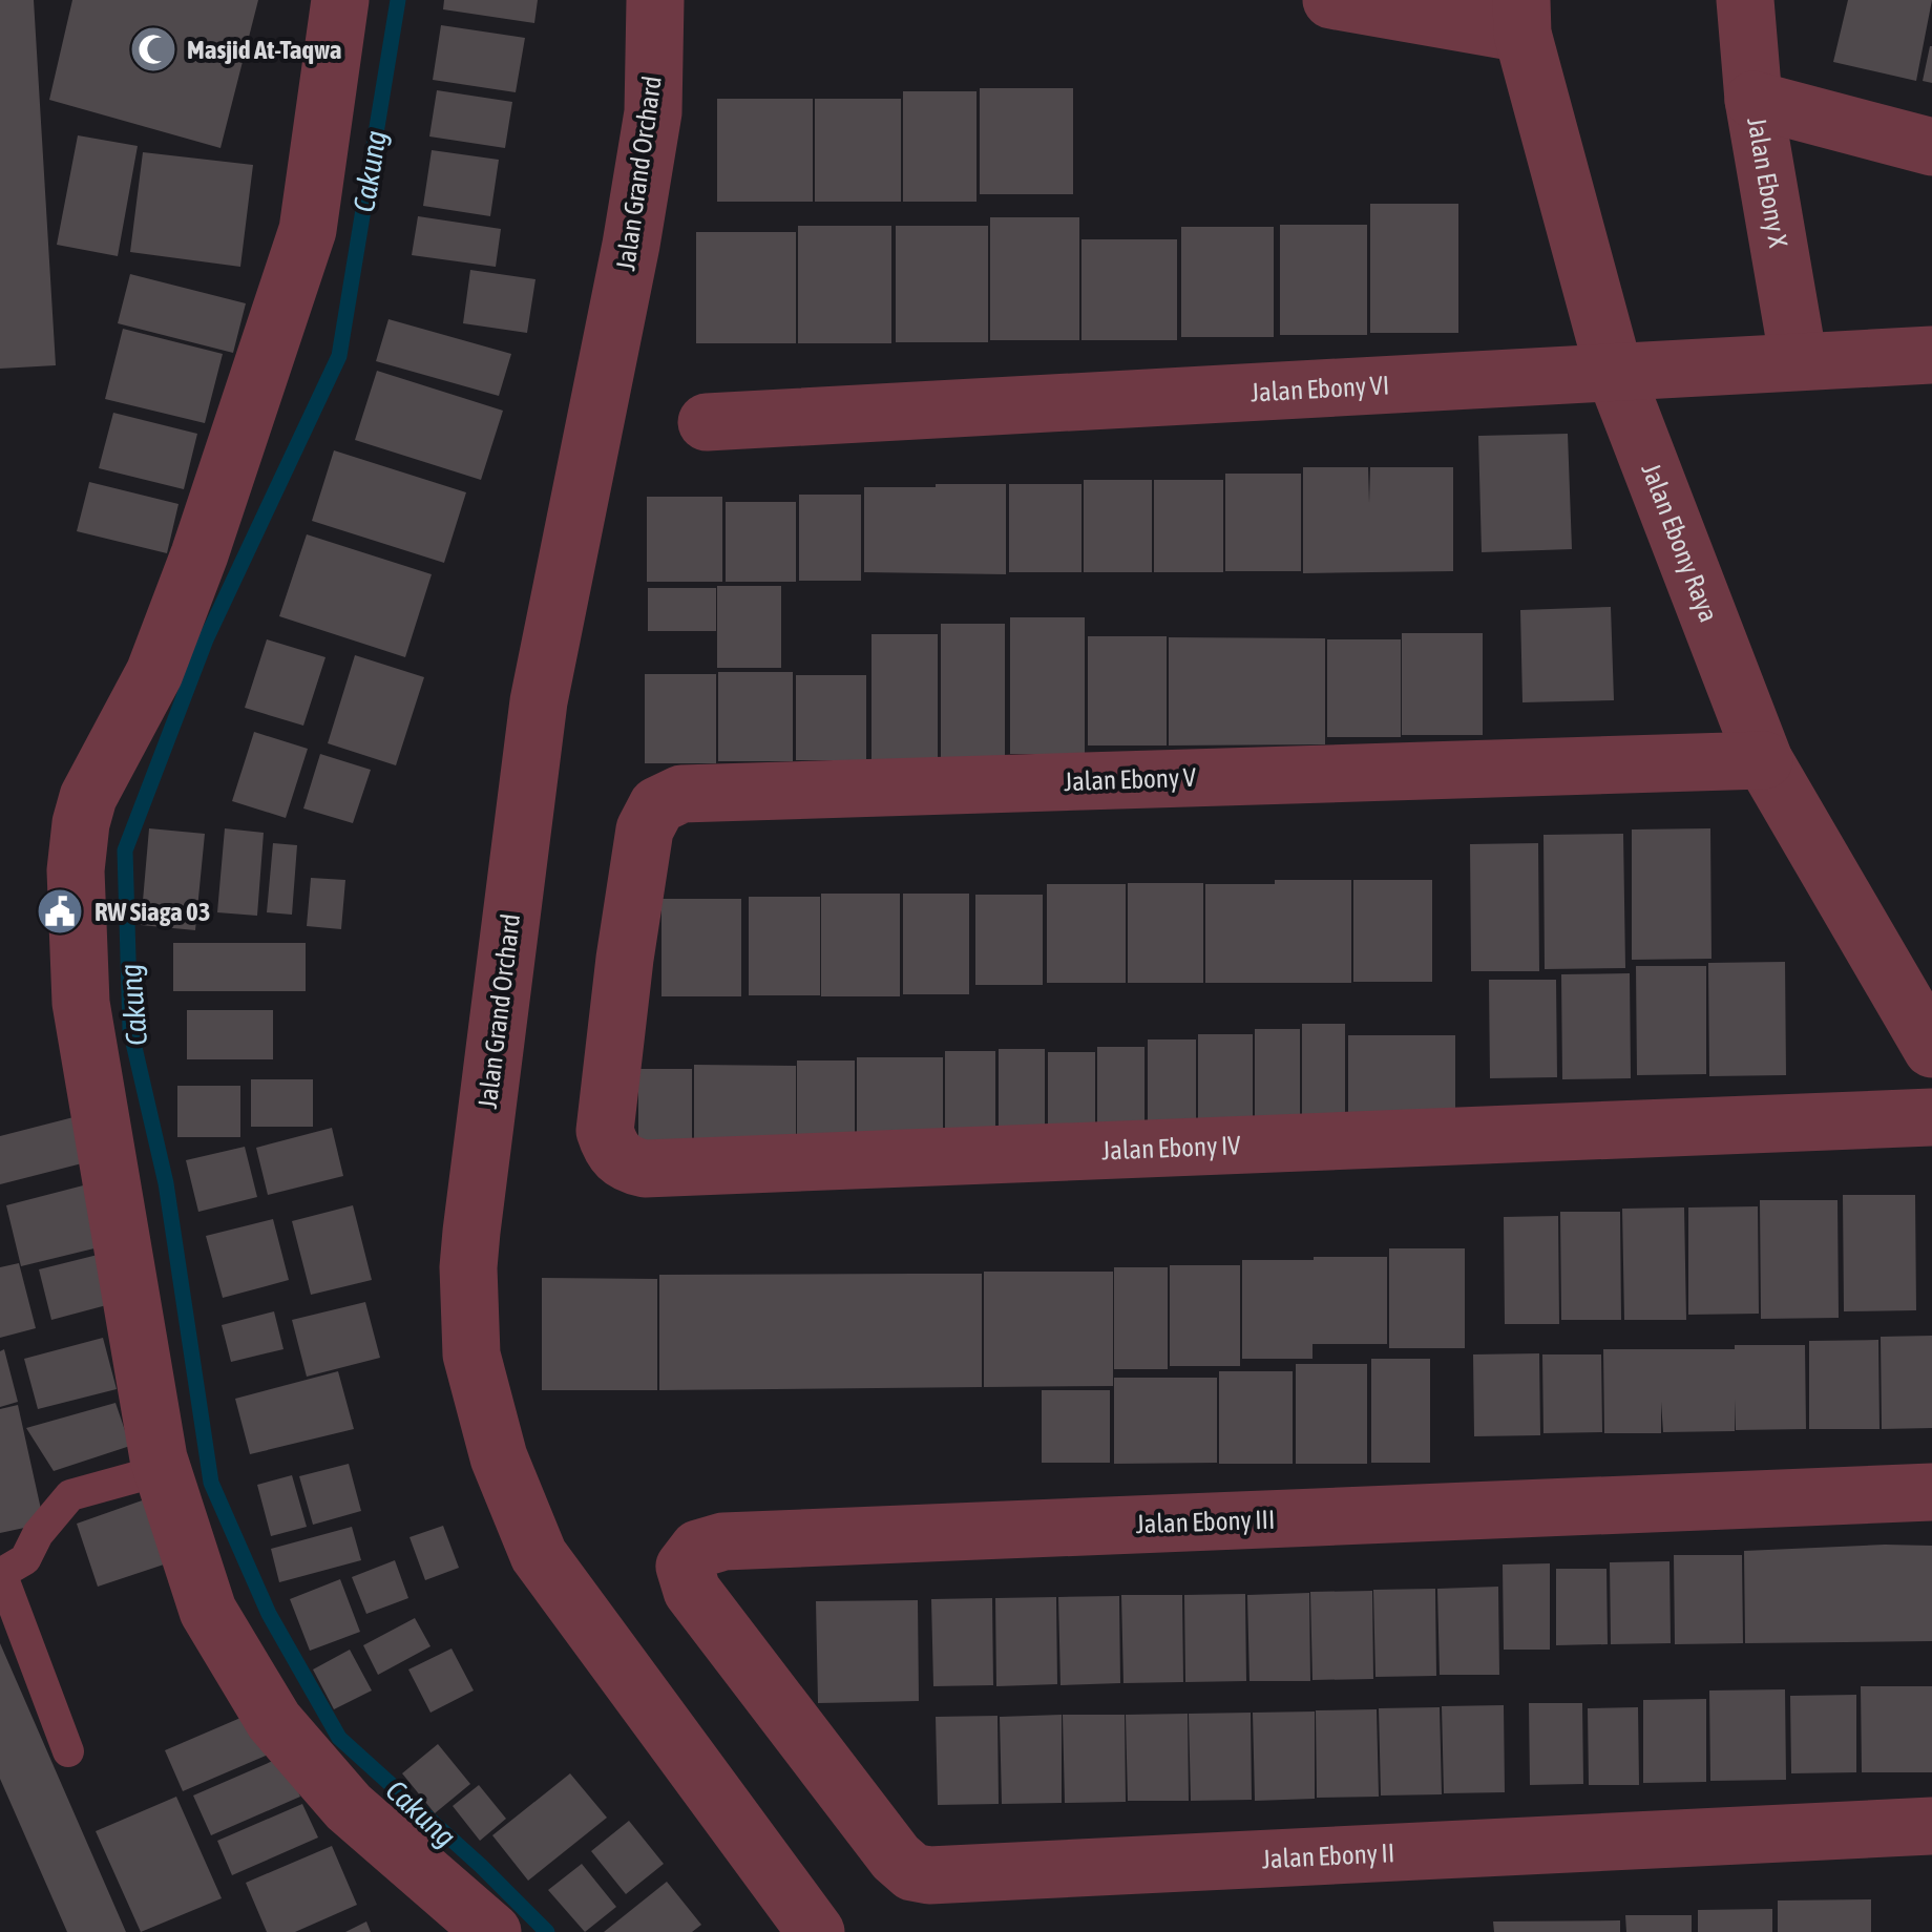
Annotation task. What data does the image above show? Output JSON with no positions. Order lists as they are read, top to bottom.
{
  "streets": {
    "street": [
      "Jalan Grand Orchard",
      "Jalan Ebony X",
      "Jalan Ebony VI",
      "Jalan Ebony Raya",
      "Jalan Ebony V",
      "Jalan Ebony IV",
      "Jalan Ebony III",
      "Jalan Ebony II"
    ]
  },
  "crossings": [
    ["Jalan Ebony X", "Jalan Ebony VI"],
    ["Jalan Ebony VI", "Jalan Ebony Raya"],
    ["Jalan Ebony Raya", "Jalan Ebony V"],
    ["Jalan Ebony V", "Jalan Ebony IV"],
    ["Jalan Ebony III", "Jalan Ebony II"]
  ],
  "water": ["Cakung"],
  "places": {
    "mosque": ["Masjid At-Taqwa"],
    "public building": ["RW Siaga 03"]
  }
}
